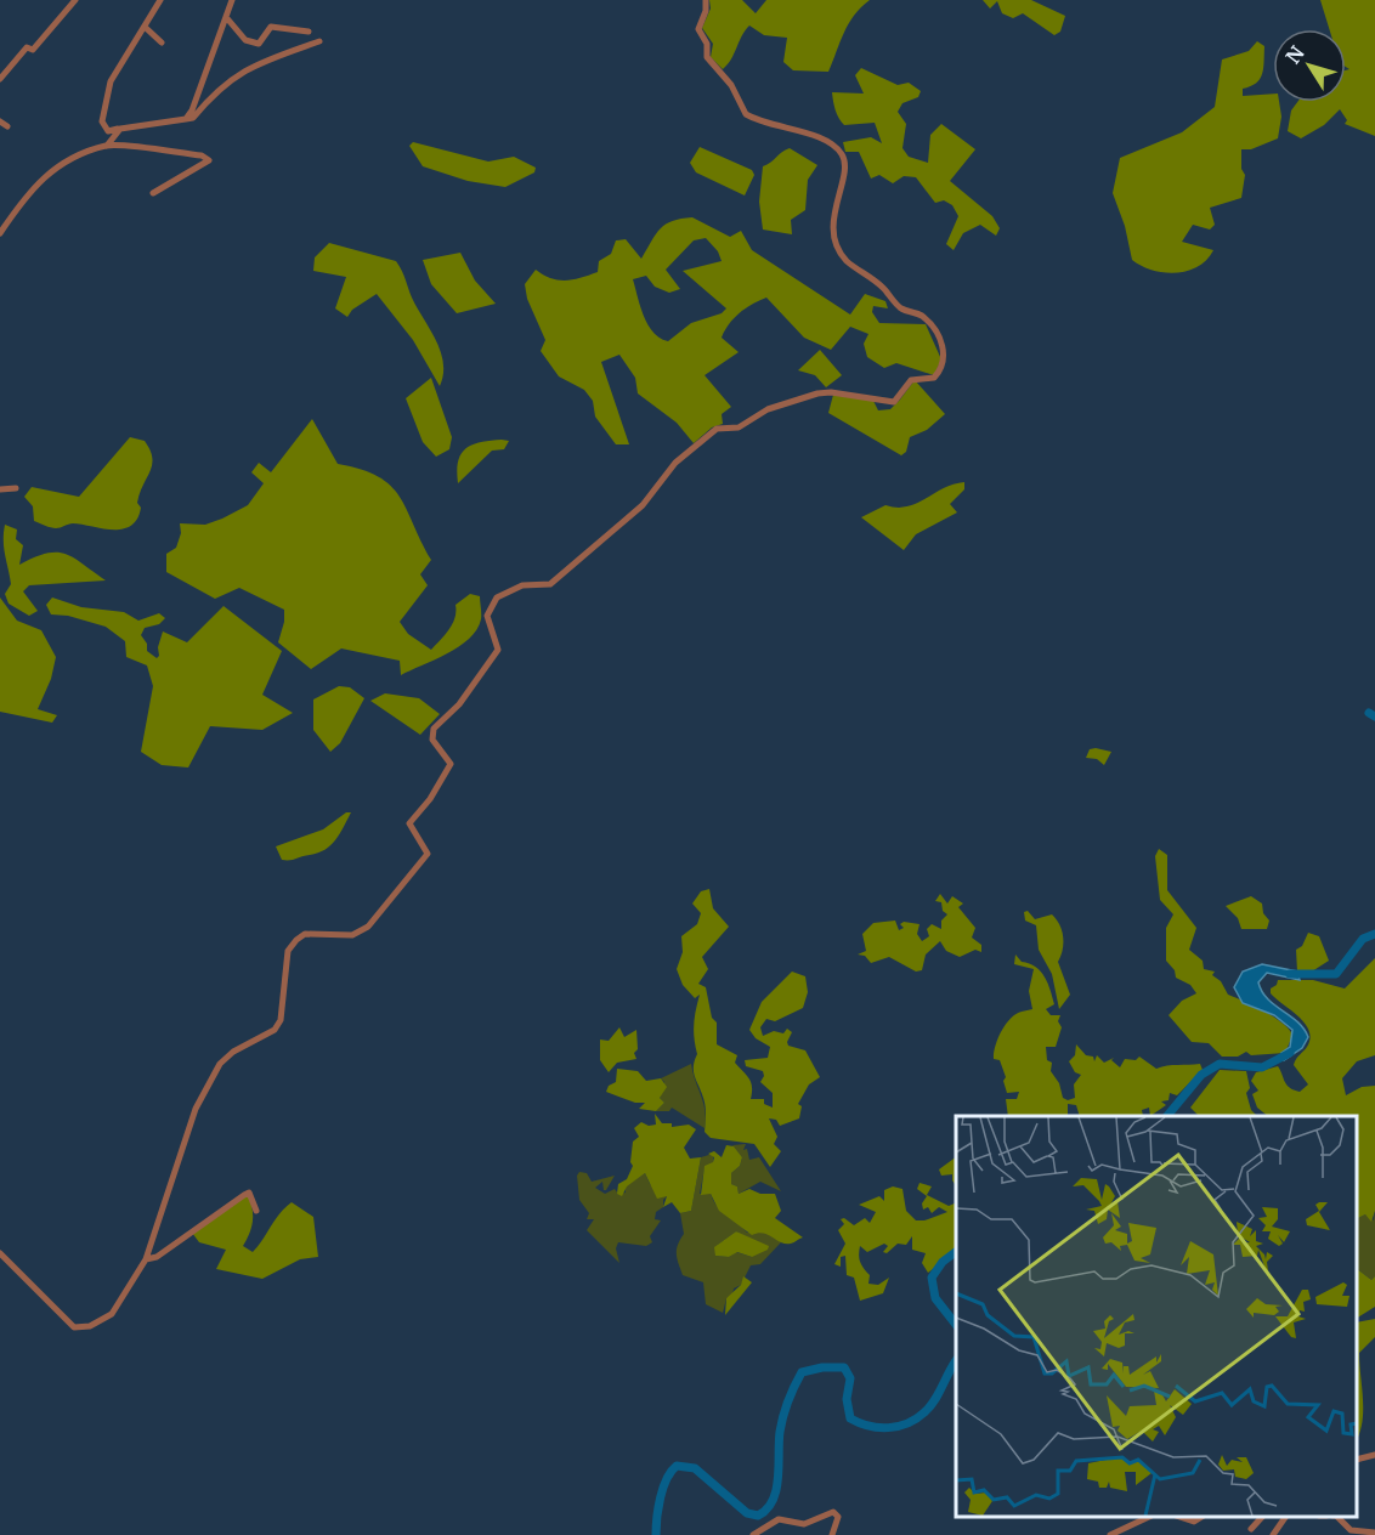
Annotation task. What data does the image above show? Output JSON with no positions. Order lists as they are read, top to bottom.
{
  "north": "top left"
}
